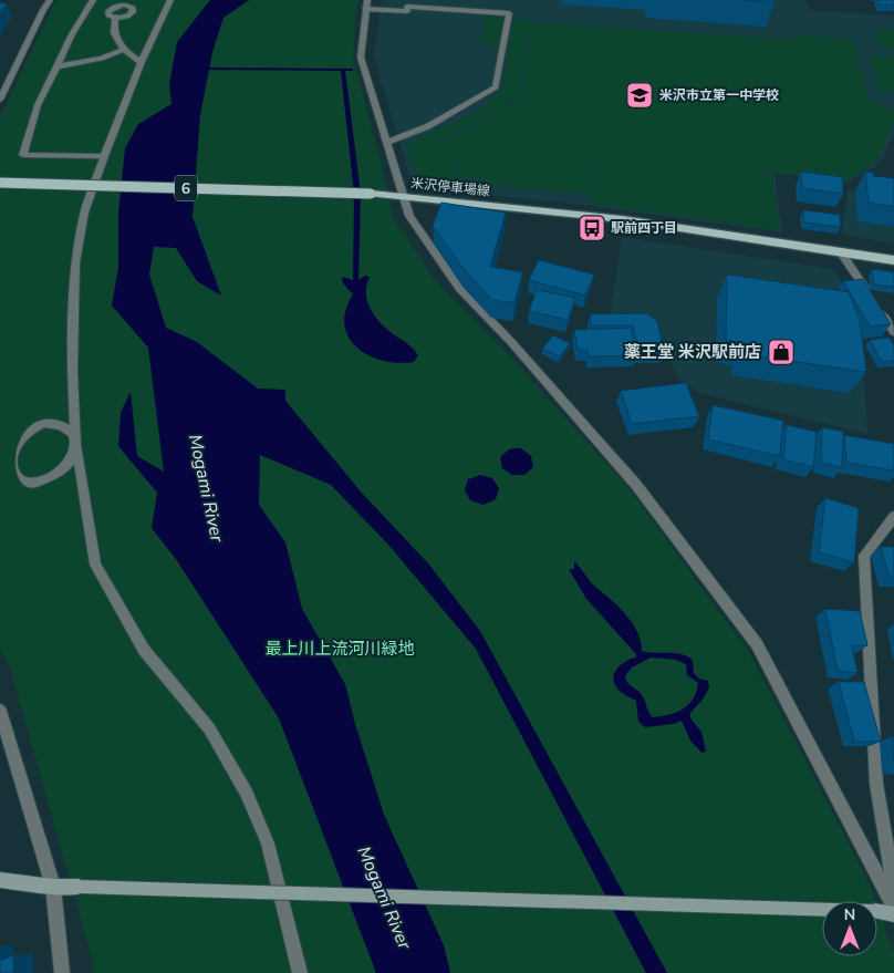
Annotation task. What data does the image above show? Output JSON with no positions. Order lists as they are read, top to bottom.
{
  "streets": {
    "main road": ["米沢停車場線", "6"]
  },
  "water": ["Mogami River"],
  "parks": ["最上川上流河川緑地"],
  "places": {
    "school or university": ["米沢市立第一中学校"],
    "bus stop": ["駅前四丁目"],
    "shop": ["薬王堂 米沢駅前店"]
  },
  "north": "top"
}
